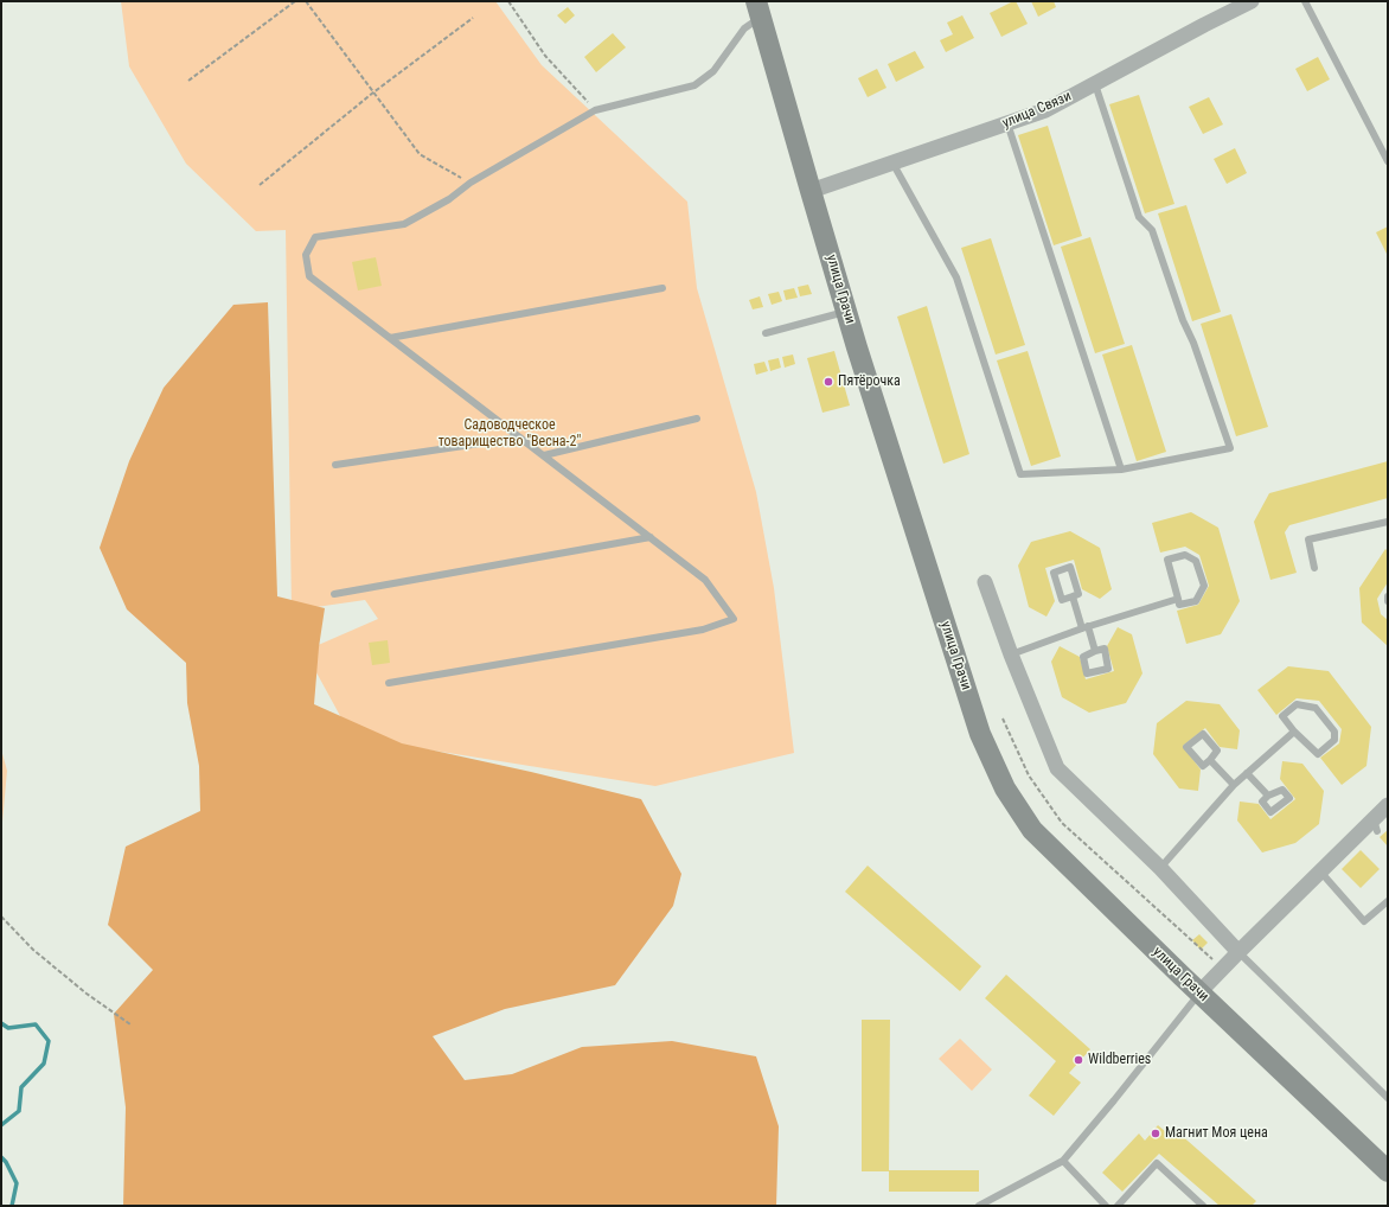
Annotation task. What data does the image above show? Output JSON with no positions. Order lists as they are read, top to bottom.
{
  "streets": {
    "street": ["улица Связи", "улица Грачи"]
  },
  "crossings": [
    ["улица Связи", "улица Грачи"]
  ],
  "parks": ["Садоводческое товарищество \"Весна-2\""],
  "places": ["Пятёрочка", "Wildberries", "Магнит Моя цена"]
}
